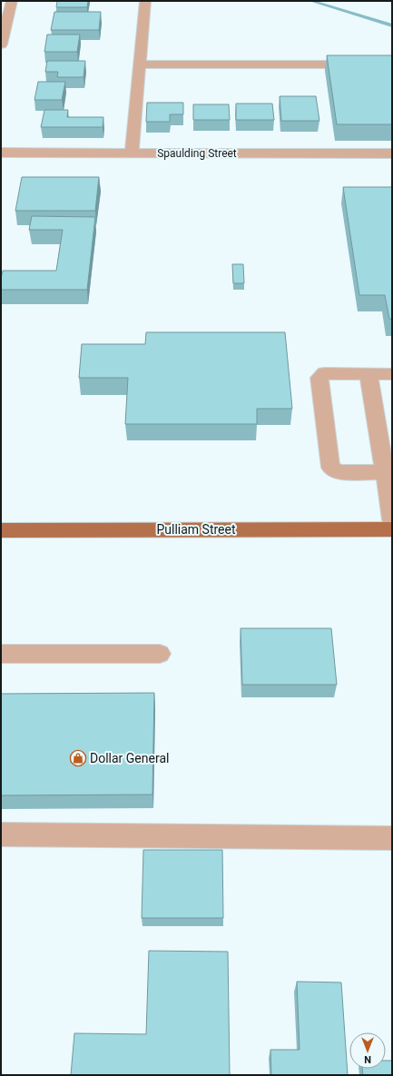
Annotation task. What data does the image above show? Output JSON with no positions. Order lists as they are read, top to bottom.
{
  "streets": {
    "main road": ["Pulliam Street"],
    "street": ["Spaulding Street"]
  },
  "places": {
    "shop": ["Dollar General"]
  },
  "north": "bottom"
}
